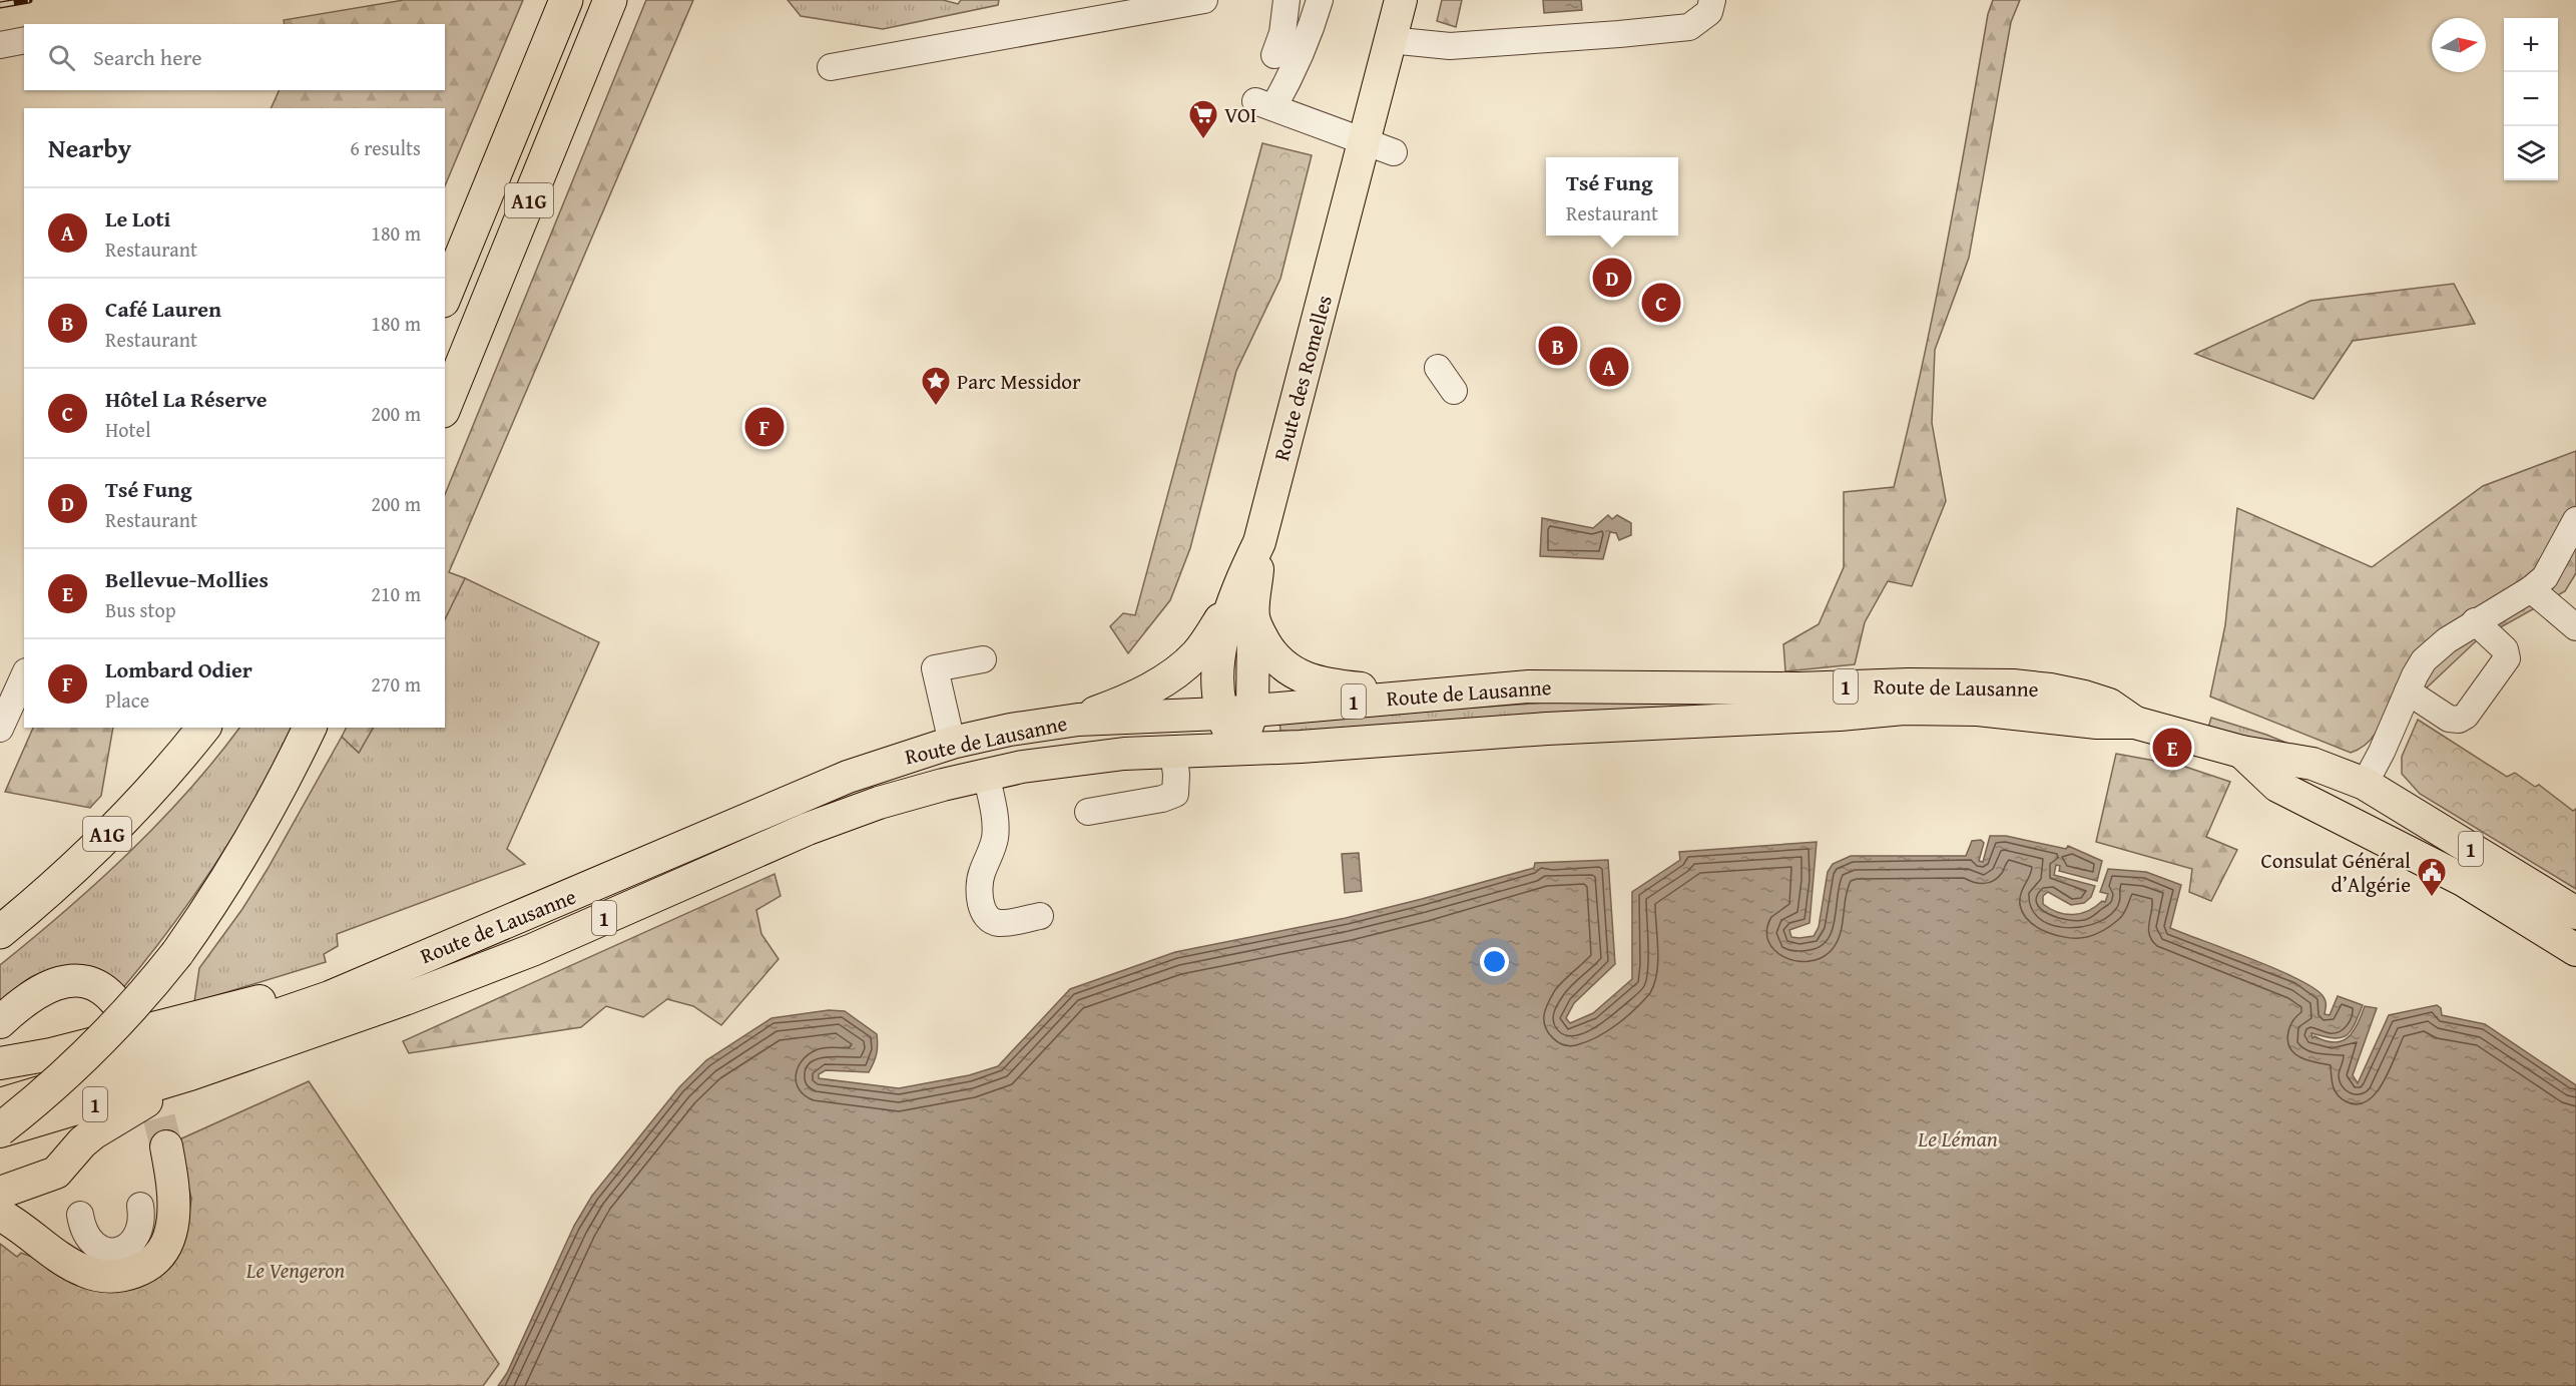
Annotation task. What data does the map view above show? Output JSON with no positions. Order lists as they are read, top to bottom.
{
  "streets": {
    "highway": ["A1G"],
    "main road": ["Route des Romelles", "1", "Route de Lausanne"]
  },
  "water": ["Le Léman"],
  "parks": ["Le Vengeron"],
  "places": {
    "supermarket": ["VOI"],
    "place": ["Parc Messidor"],
    "public building": ["Consulat Général d’Algérie"]
  },
  "north": "right",
  "page": {
    "map_buttons": ["+", "−"],
    "search": "Search here",
    "heading": ["Nearby", "6 results"],
    "popup": ["Tsé Fung", "Restaurant"],
    "list": [
      {
        "mark": "A",
        "name": "Le Loti",
        "note": "Restaurant",
        "value": "180 m"
      },
      {
        "mark": "B",
        "name": "Café Lauren",
        "note": "Restaurant",
        "value": "180 m"
      },
      {
        "mark": "C",
        "name": "Hôtel La Réserve",
        "note": "Hotel",
        "value": "200 m"
      },
      {
        "mark": "D",
        "name": "Tsé Fung",
        "note": "Restaurant",
        "value": "200 m"
      },
      {
        "mark": "E",
        "name": "Bellevue-Mollies",
        "note": "Bus stop",
        "value": "210 m"
      },
      {
        "mark": "F",
        "name": "Lombard Odier",
        "note": "Place",
        "value": "270 m"
      }
    ],
    "pins": [
      "D",
      "C",
      "B",
      "A",
      "F",
      "E"
    ]
  }
}
